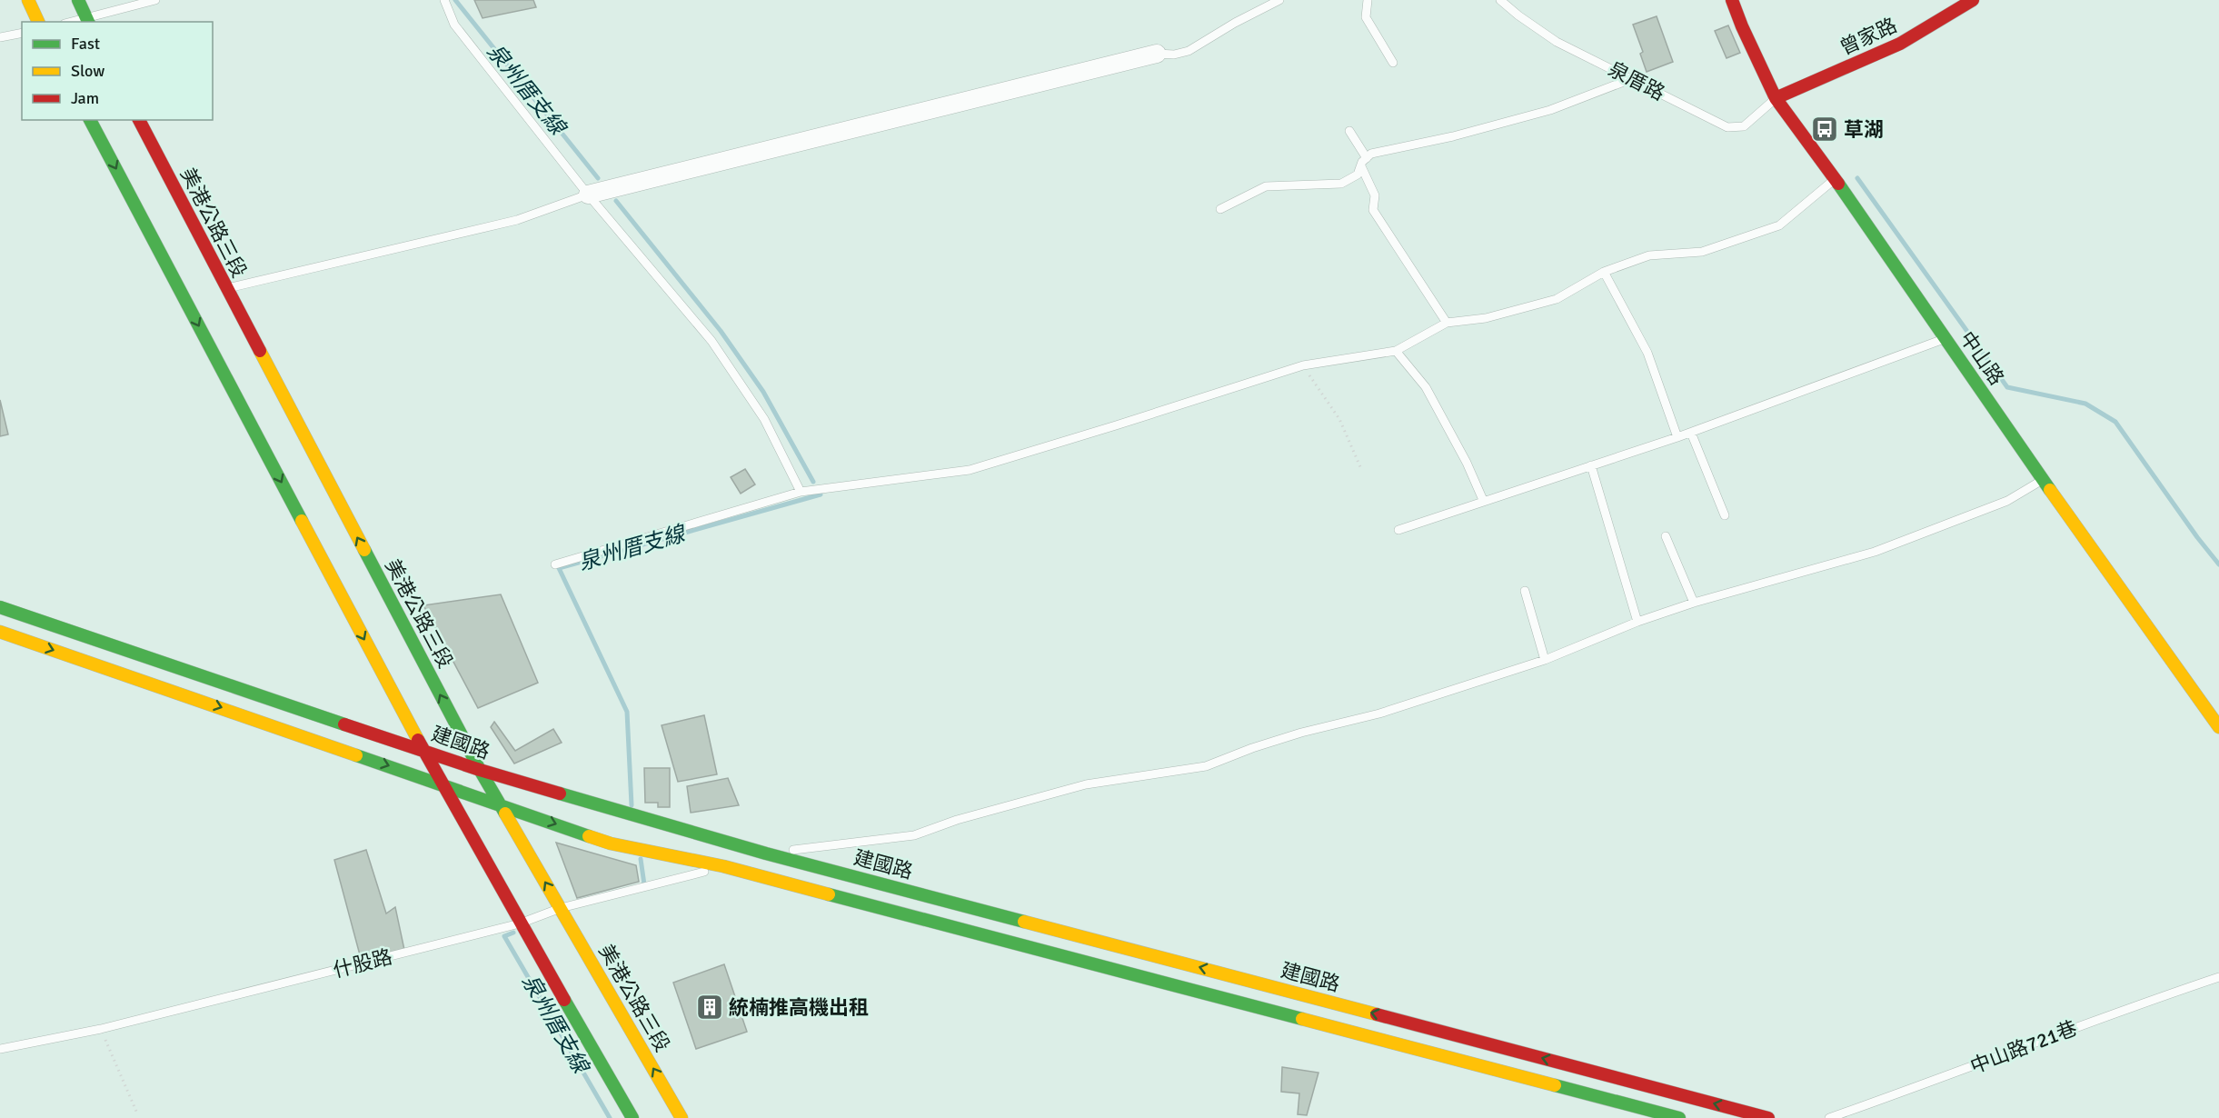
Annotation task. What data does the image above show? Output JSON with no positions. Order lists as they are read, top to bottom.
{
  "streets": {
    "main road": [
      "曾家路",
      "美港公路三段",
      "中山路",
      "建國路"
    ],
    "lane": ["泉厝路", "什股路", "中山路721巷"]
  },
  "crossings": [
    ["曾家路", "泉厝路"],
    ["曾家路", "中山路"],
    ["泉厝路", "中山路"],
    ["美港公路三段", "建國路"],
    ["美港公路三段", "什股路"],
    ["中山路", "什股路"],
    ["建國路", "什股路"]
  ],
  "water": ["泉州厝支線"],
  "places": {
    "bus stop": ["草湖"],
    "building": ["統楠推高機出租"]
  },
  "legend": ["Fast", "Slow", "Jam"]
}
